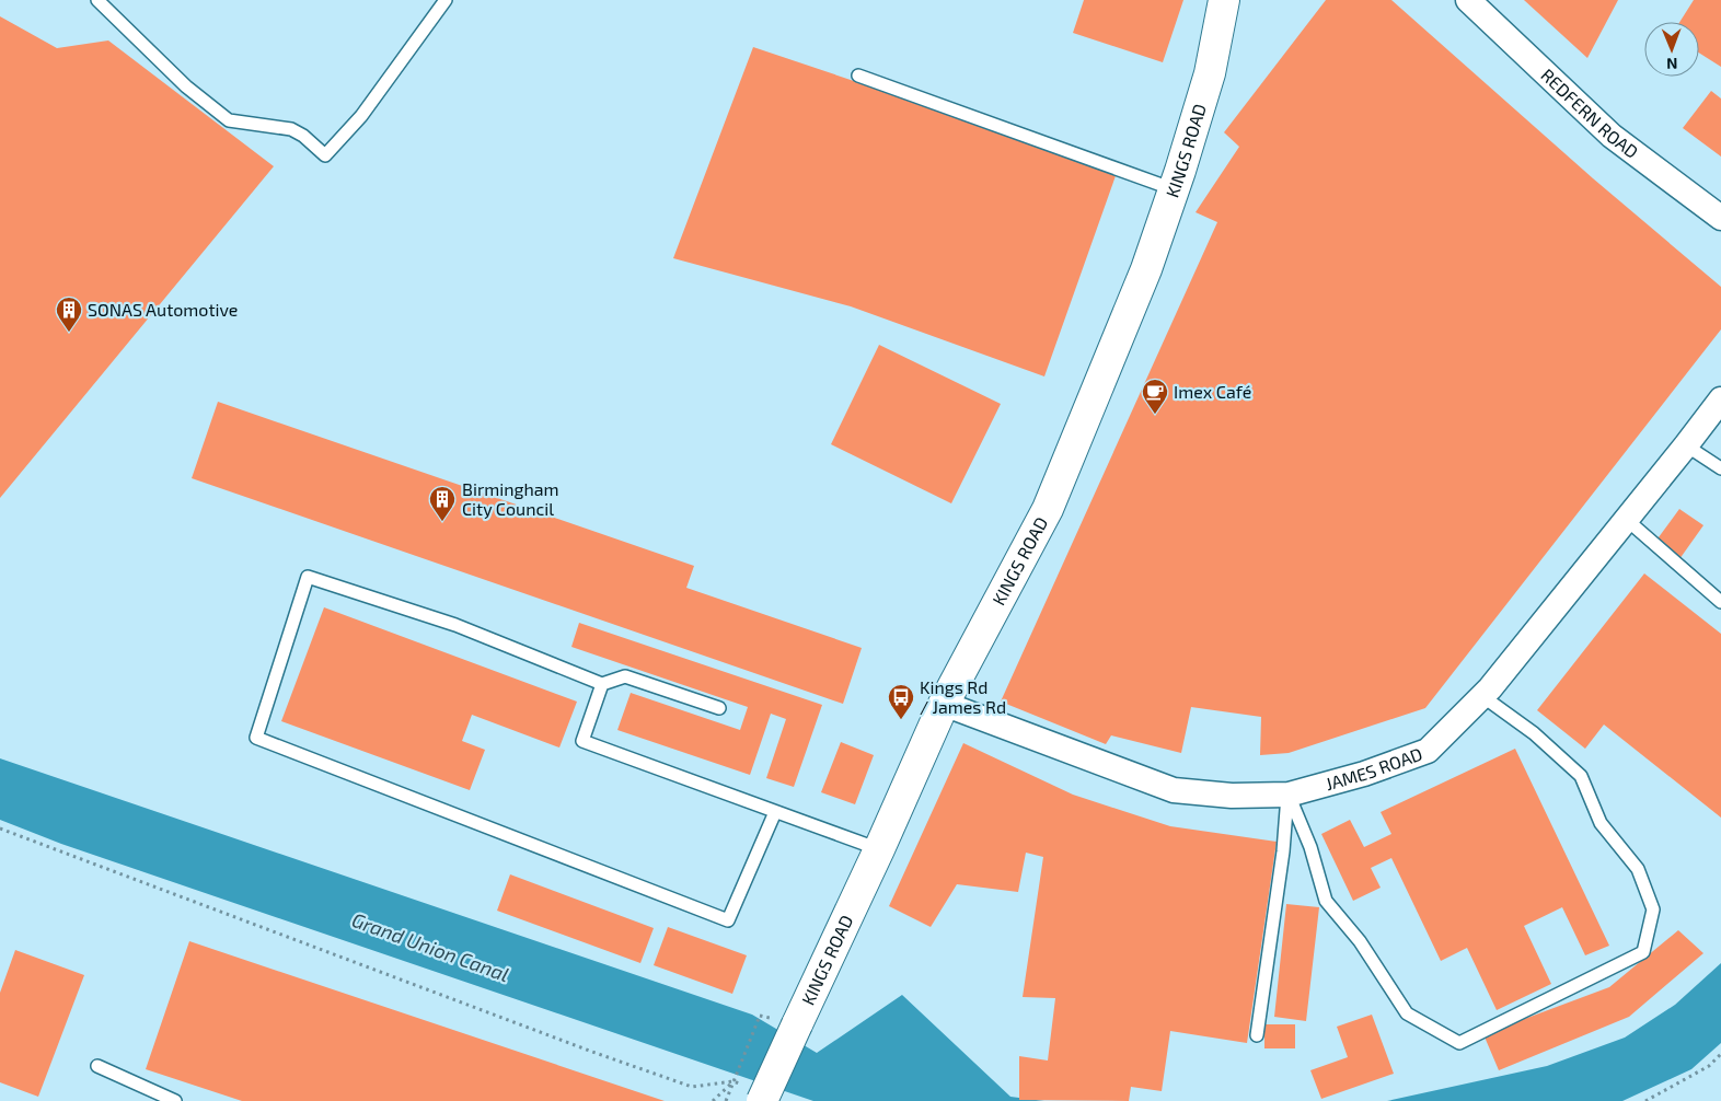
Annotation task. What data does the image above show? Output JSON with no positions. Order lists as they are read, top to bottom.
{
  "streets": {
    "street": ["REDFERN ROAD", "KINGS ROAD", "JAMES ROAD"]
  },
  "crossings": [
    ["KINGS ROAD", "JAMES ROAD"]
  ],
  "water": ["Grand Union Canal"],
  "places": {
    "building": ["SONAS Automotive", "Birmingham City Council"],
    "cafe": ["Imex Café"],
    "bus stop": ["Kings Rd / James Rd"]
  },
  "north": "bottom"
}
